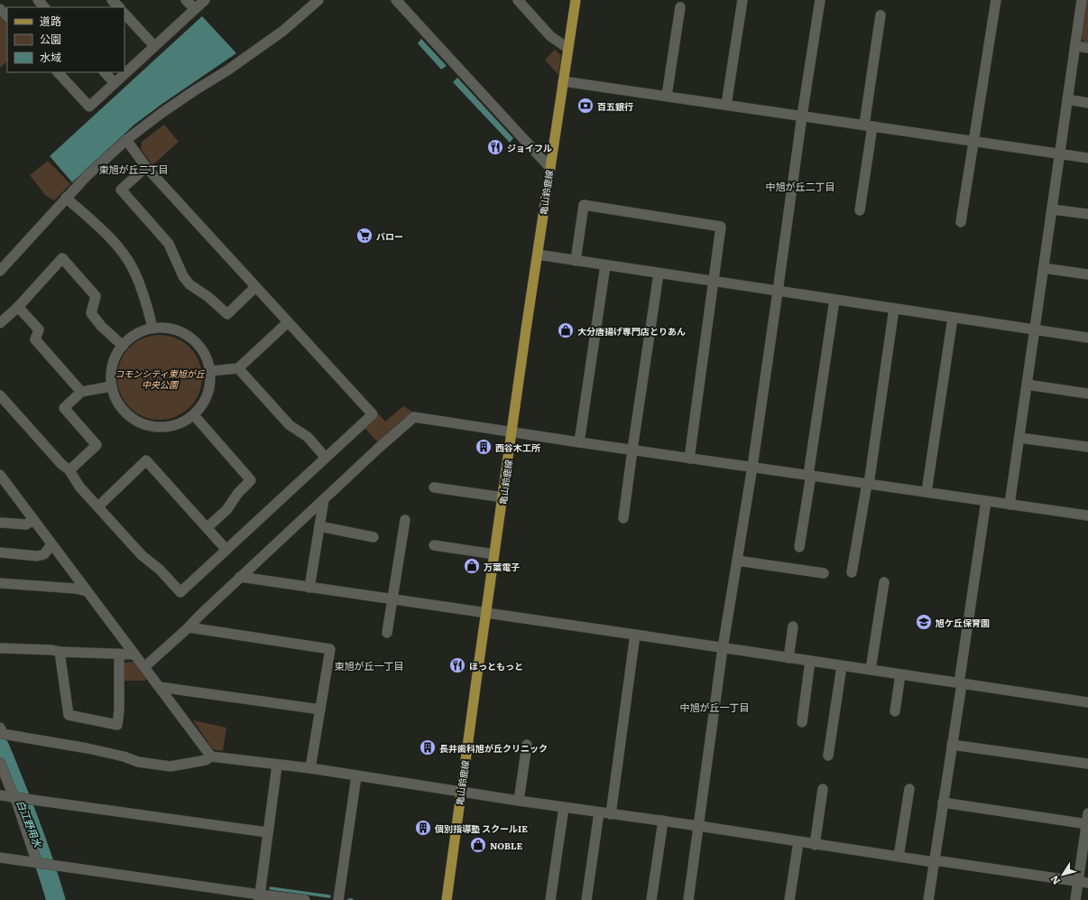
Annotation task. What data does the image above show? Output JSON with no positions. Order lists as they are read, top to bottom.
{
  "streets": {
    "main road": ["亀山鈴鹿線"]
  },
  "districts": [
    "東旭が丘二丁目",
    "中旭が丘二丁目",
    "東旭が丘一丁目",
    "中旭が丘一丁目"
  ],
  "water": ["白江野用水"],
  "parks": ["コモンシティ東旭が丘 中央公園"],
  "places": {
    "bank": ["百五銀行"],
    "restaurant": ["ジョイフル", "ほっともっと"],
    "supermarket": ["バロー"],
    "shop": ["大分唐揚げ専門店とりあん", "万葉電子", "NOBLE"],
    "building": ["西谷木工所", "長井歯科旭が丘クリニック", "個別指導塾 スクールIE"],
    "school or university": ["旭ケ丘保育園"]
  },
  "legend": ["道路", "公園", "水域"],
  "north": "bottom left"
}
